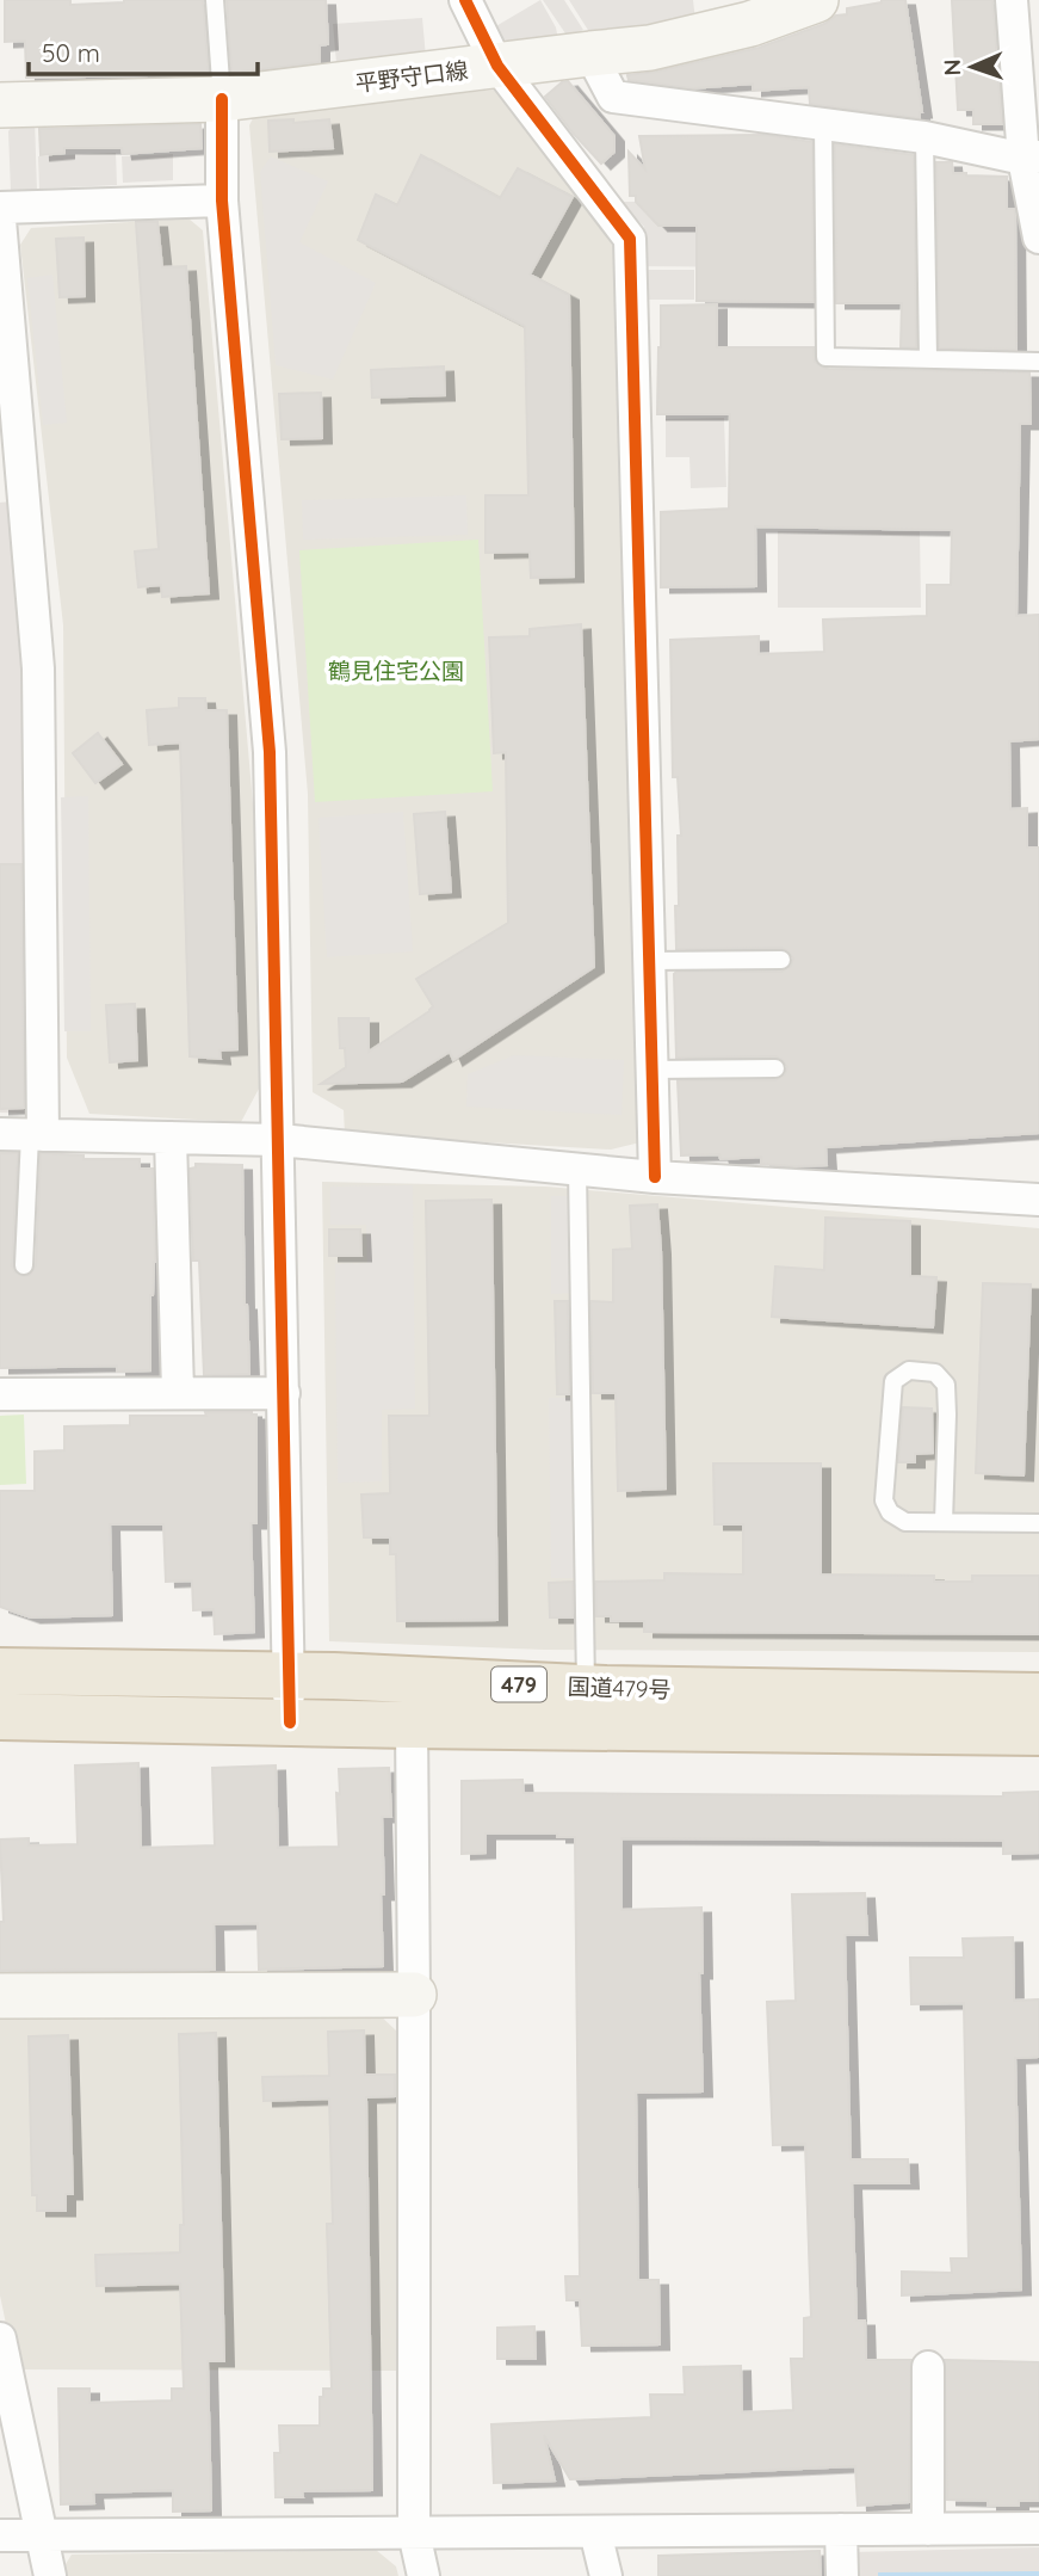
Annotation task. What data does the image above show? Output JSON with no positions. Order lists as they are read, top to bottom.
{
  "streets": {
    "highway": ["479", "国道479号"],
    "main road": ["平野守口線"]
  },
  "parks": ["鶴見住宅公園"],
  "scale_bar": "50 m",
  "north": "left"
}
